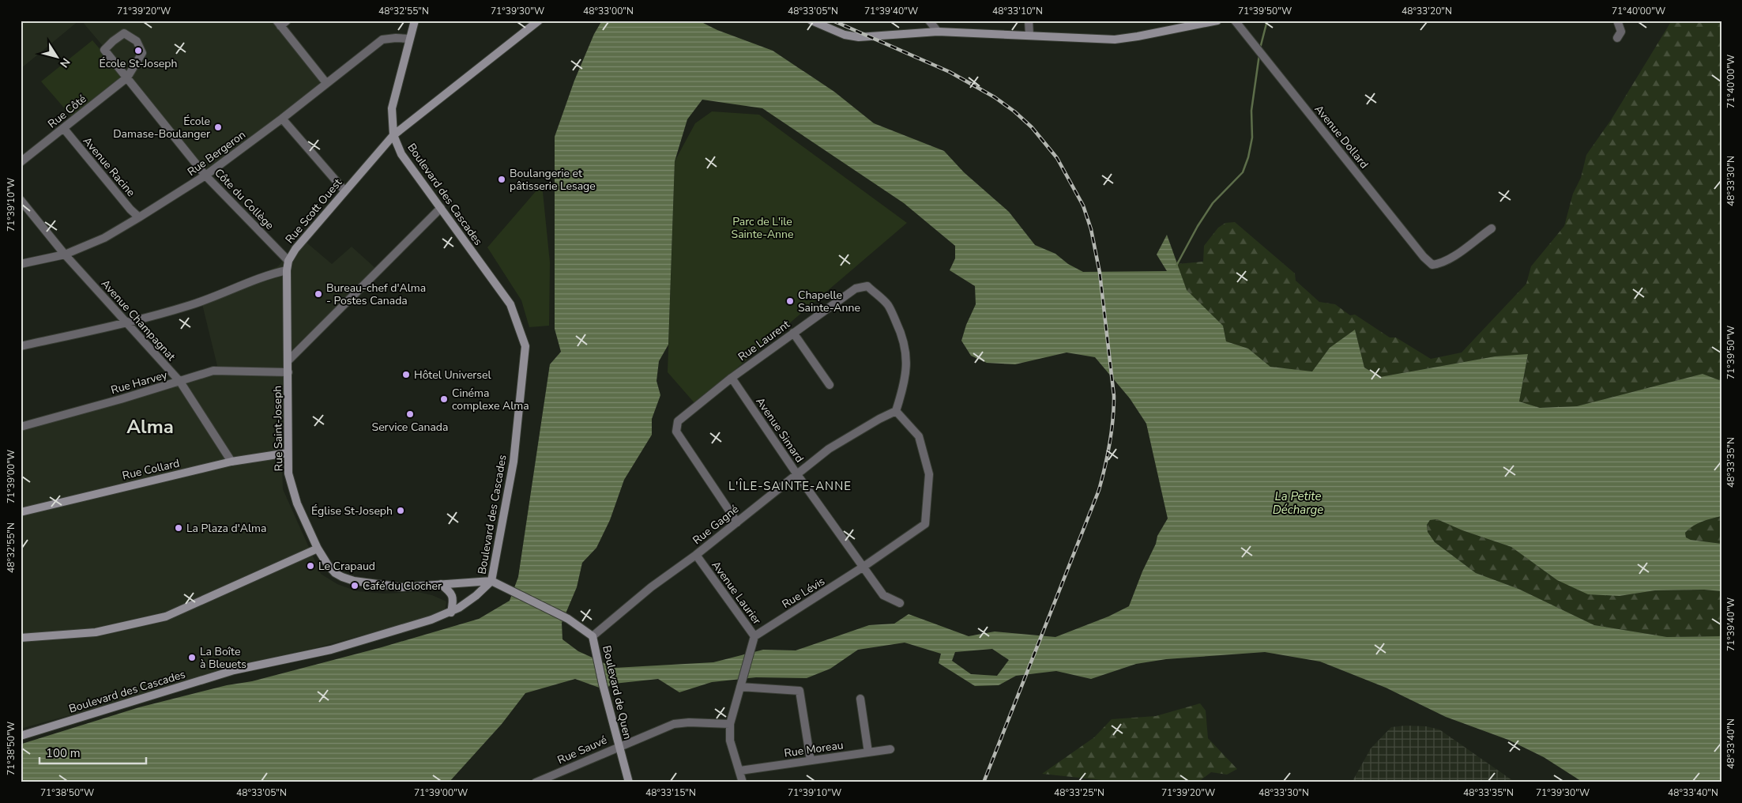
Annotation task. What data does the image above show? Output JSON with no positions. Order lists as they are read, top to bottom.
{
  "streets": {
    "street": [
      "Rue Côté",
      "Avenue Dollard",
      "Rue Bergeron",
      "Avenue Racine",
      "Boulevard des Cascades",
      "Côte du Collège",
      "Rue Scott Ouest",
      "Avenue Champagnat",
      "Rue Laurent",
      "Rue Harvey",
      "Rue Saint-Joseph",
      "Avenue Simard",
      "Rue Collard",
      "Rue Gagné",
      "Avenue Laurier",
      "Rue Lévis",
      "Boulevard de Quen",
      "Rue Moreau",
      "Rue Sauvé"
    ]
  },
  "crossings": [
    ["Rue Côté", "Avenue Racine"],
    ["Rue Côté", "Côte du Collège"],
    ["Rue Bergeron", "Avenue Racine"],
    ["Rue Bergeron", "Boulevard des Cascades"],
    ["Rue Bergeron", "Côte du Collège"],
    ["Rue Bergeron", "Avenue Champagnat"],
    ["Boulevard des Cascades", "Rue Scott Ouest"],
    ["Boulevard des Cascades", "Rue Saint-Joseph"],
    ["Côte du Collège", "Rue Scott Ouest"],
    ["Rue Scott Ouest", "Rue Saint-Joseph"],
    ["Avenue Champagnat", "Rue Harvey"],
    ["Avenue Champagnat", "Rue Collard"],
    ["Rue Laurent", "Avenue Simard"],
    ["Rue Laurent", "Rue Gagné"],
    ["Rue Laurent", "Rue Lévis"],
    ["Rue Harvey", "Rue Saint-Joseph"],
    ["Rue Saint-Joseph", "Rue Collard"],
    ["Rue Saint-Joseph", "Boulevard de Quen"],
    ["Avenue Simard", "Rue Gagné"],
    ["Avenue Simard", "Rue Lévis"],
    ["Rue Gagné", "Avenue Laurier"],
    ["Rue Gagné", "Rue Lévis"],
    ["Rue Gagné", "Boulevard de Quen"],
    ["Avenue Laurier", "Rue Lévis"],
    ["Avenue Laurier", "Rue Moreau"],
    ["Avenue Laurier", "Rue Sauvé"],
    ["Boulevard de Quen", "Rue Sauvé"]
  ],
  "districts": ["Alma", "L'ÎLE-SAINTE-ANNE"],
  "water": ["La Petite Décharge"],
  "parks": ["Parc de L'ile Sainte-Anne"],
  "places": [
    "École St-Joseph",
    "École Damase-Boulanger",
    "Boulangerie et pâtisserie Lesage",
    "Bureau-chef d'Alma - Postes Canada",
    "Chapelle Sainte-Anne",
    "Hôtel Universel",
    "Cinéma complexe Alma",
    "Service Canada",
    "Église St-Joseph",
    "La Plaza d'Alma",
    "Le Crapaud",
    "Café du Clocher",
    "La Boîte à Bleuets"
  ],
  "scale_bar": "100 m",
  "north": "bottom right",
  "coordinates": [
    "71°39'20\"W",
    "48°32'55\"N",
    "71°39'30\"W",
    "48°33'00\"N",
    "48°33'05\"N",
    "71°39'40\"W",
    "48°33'10\"N",
    "71°39'50\"W",
    "48°33'20\"N",
    "71°40'00\"W",
    "48°33'30\"N",
    "71°39'10\"W",
    "48°33'35\"N",
    "71°39'00\"W",
    "48°33'40\"N",
    "71°38'50\"W",
    "48°33'15\"N",
    "48°33'25\"N"
  ]
}
